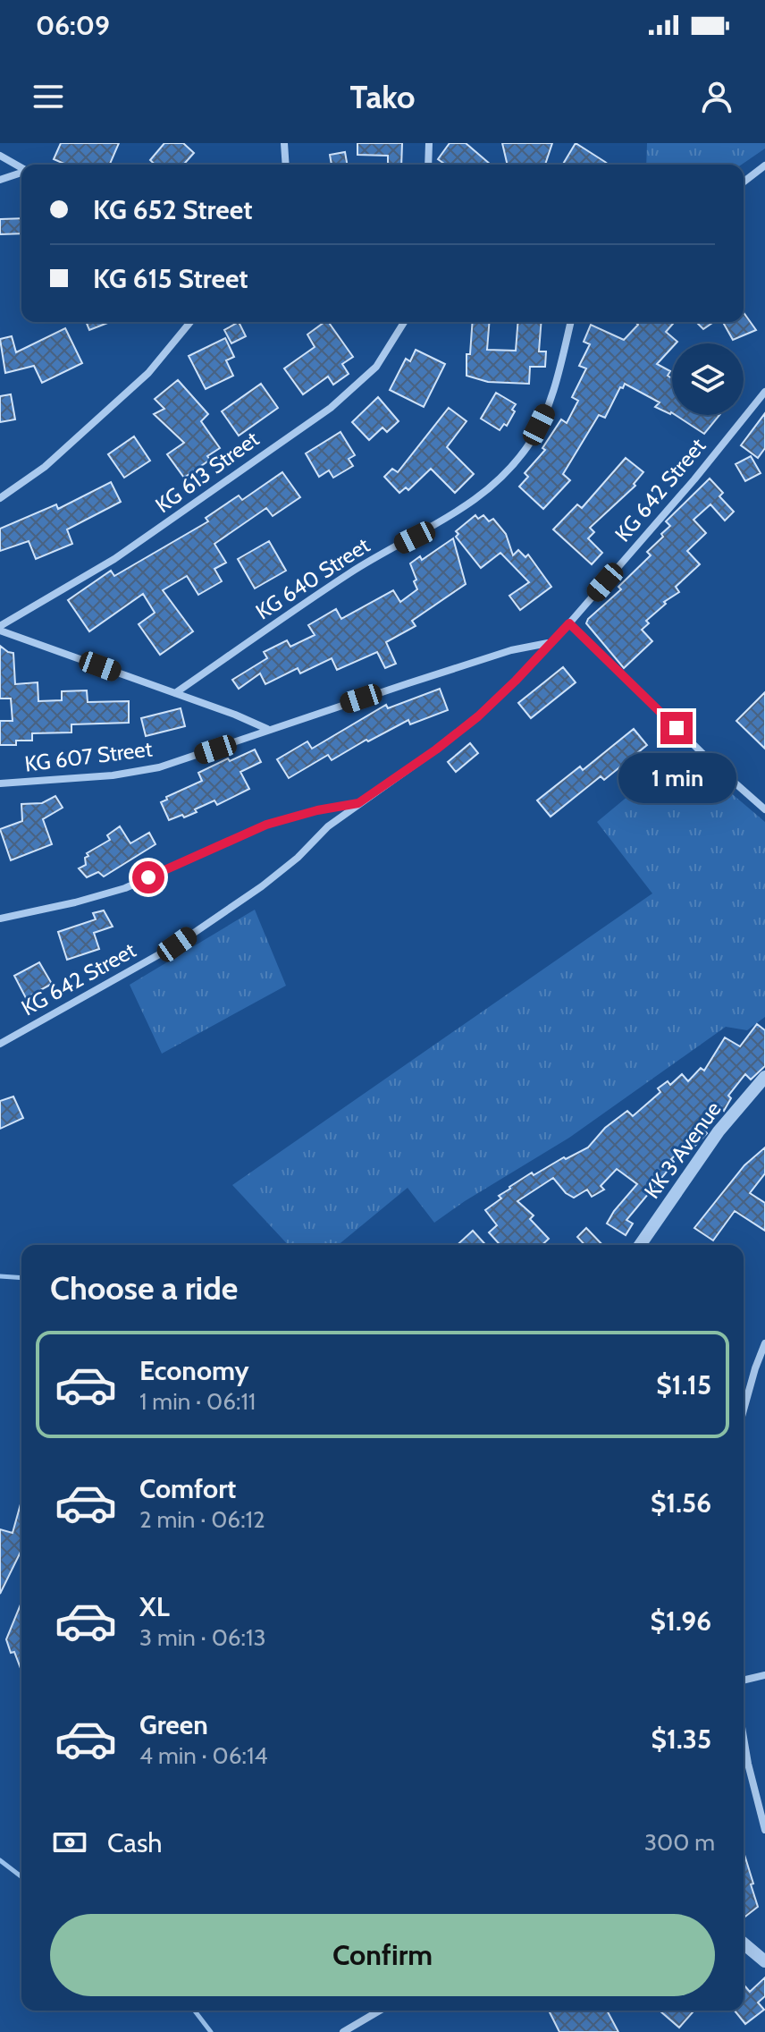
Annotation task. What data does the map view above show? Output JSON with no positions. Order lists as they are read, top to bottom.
{
  "streets": {
    "street": [
      "KG 613 Street",
      "KG 642 Street",
      "KG 640 Street",
      "KG 607 Street",
      "KK 3 Avenue"
    ]
  },
  "crossings": [
    ["KG 642 Street", "KG 607 Street"]
  ],
  "page": {
    "status": "06:09",
    "header": "Tako",
    "banner": ["KG 652 Street", "KG 615 Street"],
    "bubble": "1 min",
    "heading": "Choose a ride",
    "list": [
      {
        "name": "Economy",
        "note": "1 min · 06:11",
        "value": "$1.15"
      },
      {
        "name": "Comfort",
        "note": "2 min · 06:12",
        "value": "$1.56"
      },
      {
        "name": "XL",
        "note": "3 min · 06:13",
        "value": "$1.96"
      },
      {
        "name": "Green",
        "note": "4 min · 06:14",
        "value": "$1.35"
      }
    ],
    "pay": ["Cash", "300 m"],
    "buttons": "Confirm"
  }
}
